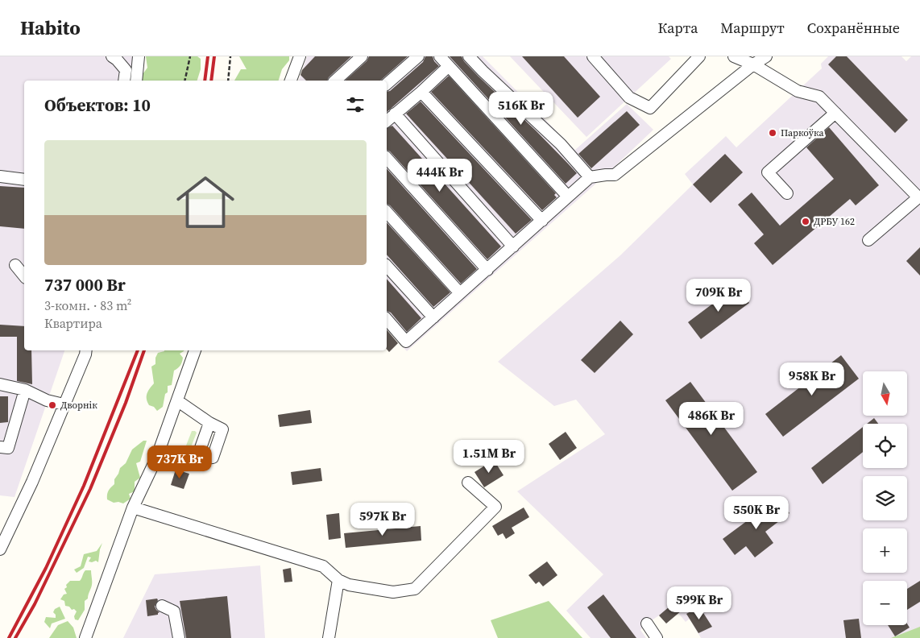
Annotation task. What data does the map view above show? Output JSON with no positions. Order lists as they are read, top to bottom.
{
  "places": ["Паркоўка", "ДРБУ 162", "Дворнік"],
  "north": "bottom",
  "page": {
    "header": "Habito",
    "nav": ["Карта", "Маршрут", "Сохранённые"],
    "heading": "Объектов: 10",
    "price": [
      "516K Br",
      "444K Br",
      "709K Br",
      "958K Br",
      "486K Br",
      "1.51M Br",
      "737K Br",
      "550K Br",
      "597K Br",
      "599K Br"
    ],
    "list": [
      {
        "name": "737 000 Br",
        "note": "3-комн. · 83 m² · Квартира"
      }
    ],
    "map_buttons": ["+", "−"]
  }
}
